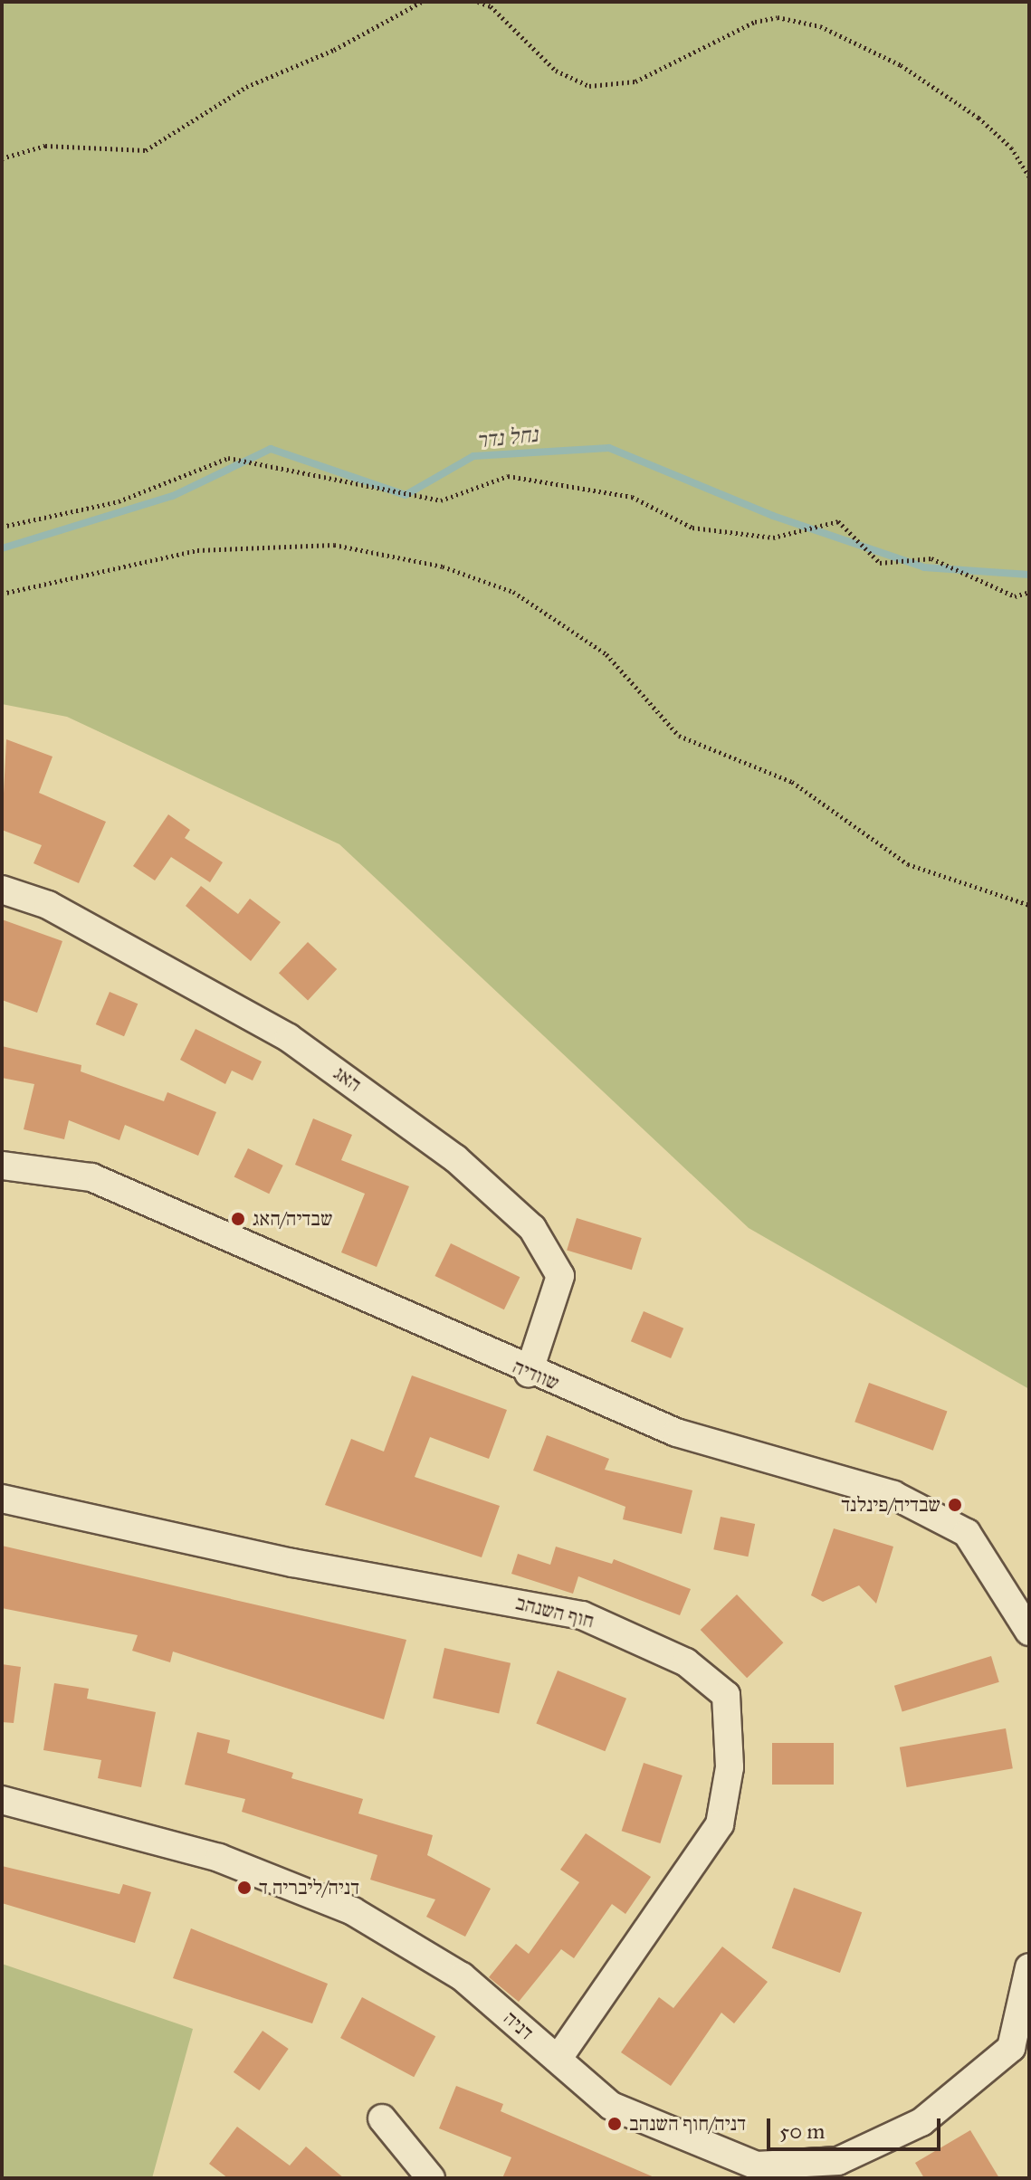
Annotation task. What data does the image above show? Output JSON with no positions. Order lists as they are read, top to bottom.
{
  "streets": {
    "street": [
      "האג",
      "שוודיה",
      "חוף השנהב",
      "דניה"
    ]
  },
  "crossings": [
    ["האג", "שוודיה"],
    ["חוף השנהב", "דניה"]
  ],
  "water": ["נחל נדר"],
  "places": [
    "שבדיה/האג",
    "שבדיה/פינלנד",
    "דניה/ליבריה ד",
    "דניה/חוף השנהב"
  ],
  "scale_bar": "50 m"
}
